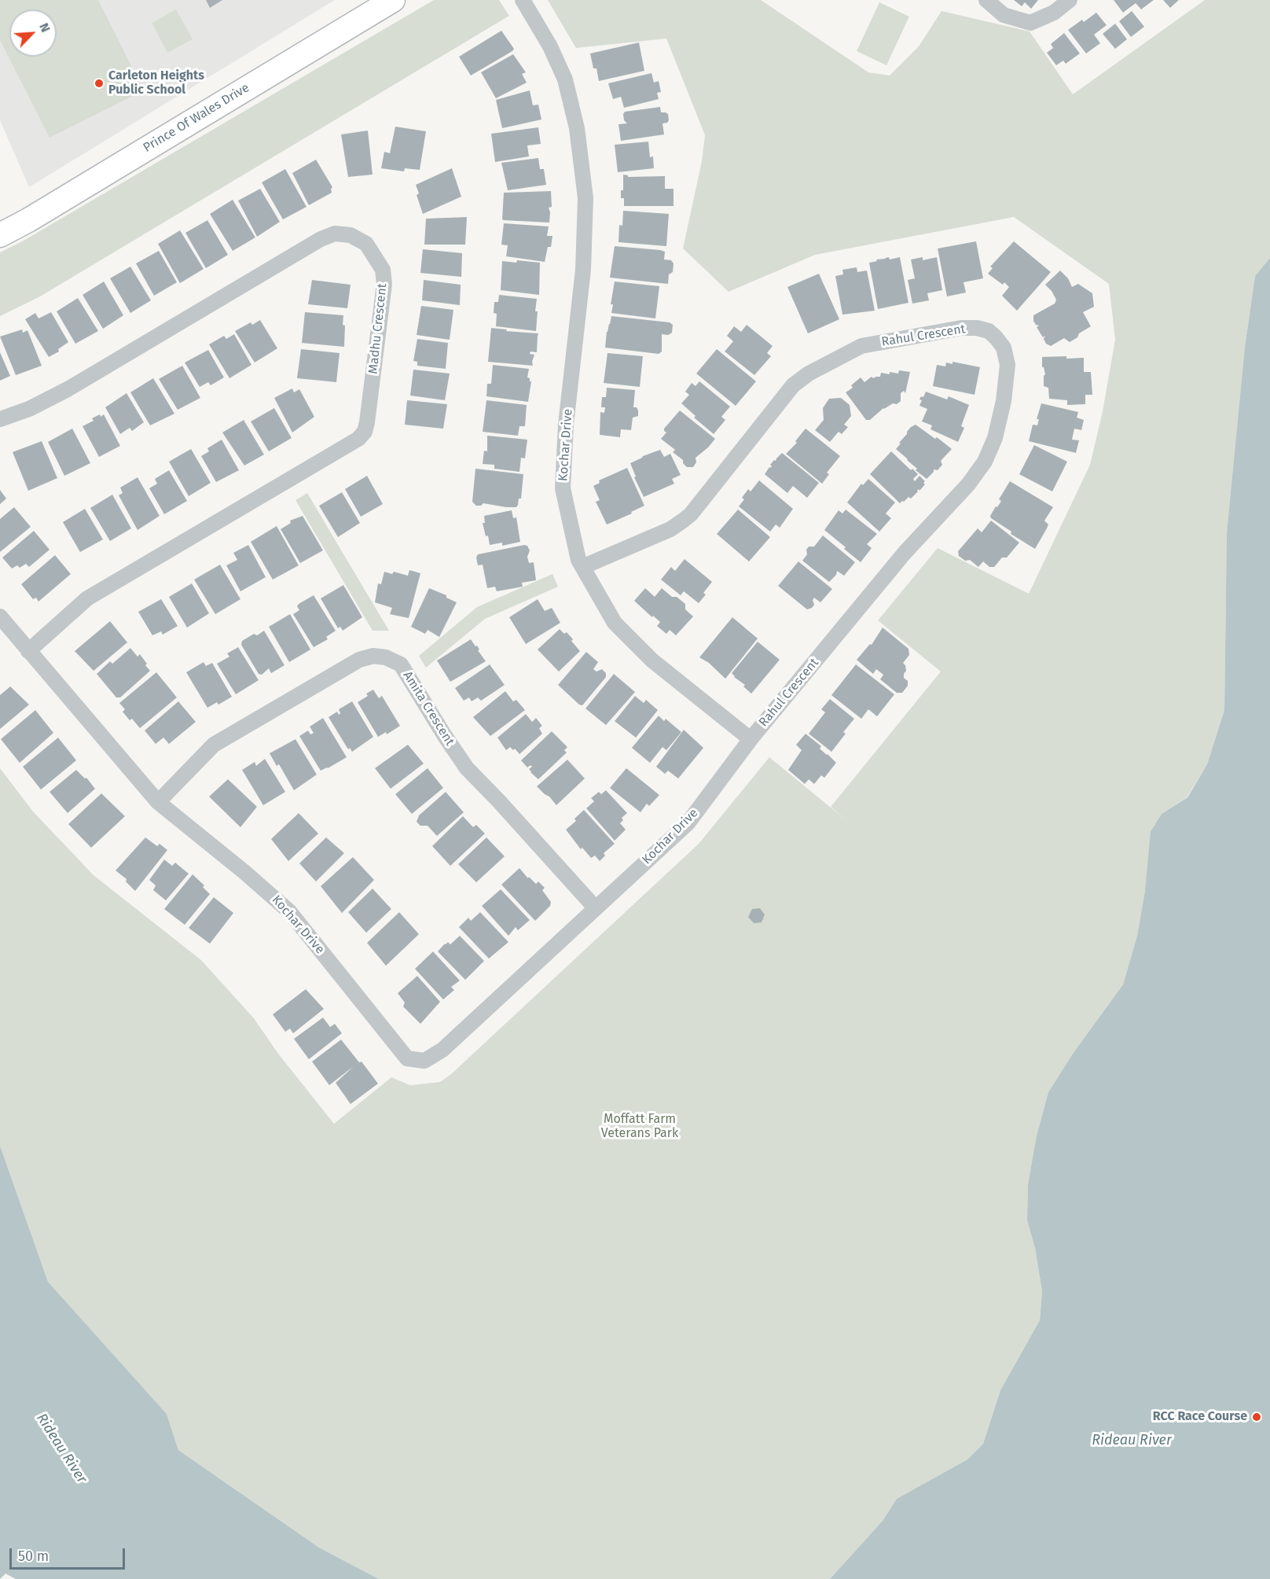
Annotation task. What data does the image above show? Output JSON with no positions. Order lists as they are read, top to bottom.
{
  "streets": {
    "main road": ["Prince Of Wales Drive"],
    "street": [
      "Madhu Crescent",
      "Rahul Crescent",
      "Kochar Drive",
      "Amita Crescent"
    ]
  },
  "crossings": [
    ["Madhu Crescent", "Kochar Drive"],
    ["Rahul Crescent", "Kochar Drive"],
    ["Kochar Drive", "Amita Crescent"]
  ],
  "water": ["Rideau River"],
  "parks": ["Moffatt Farm Veterans Park"],
  "places": ["Carleton Heights Public School", "RCC Race Course"],
  "scale_bar": "50 m",
  "north": "top right"
}
